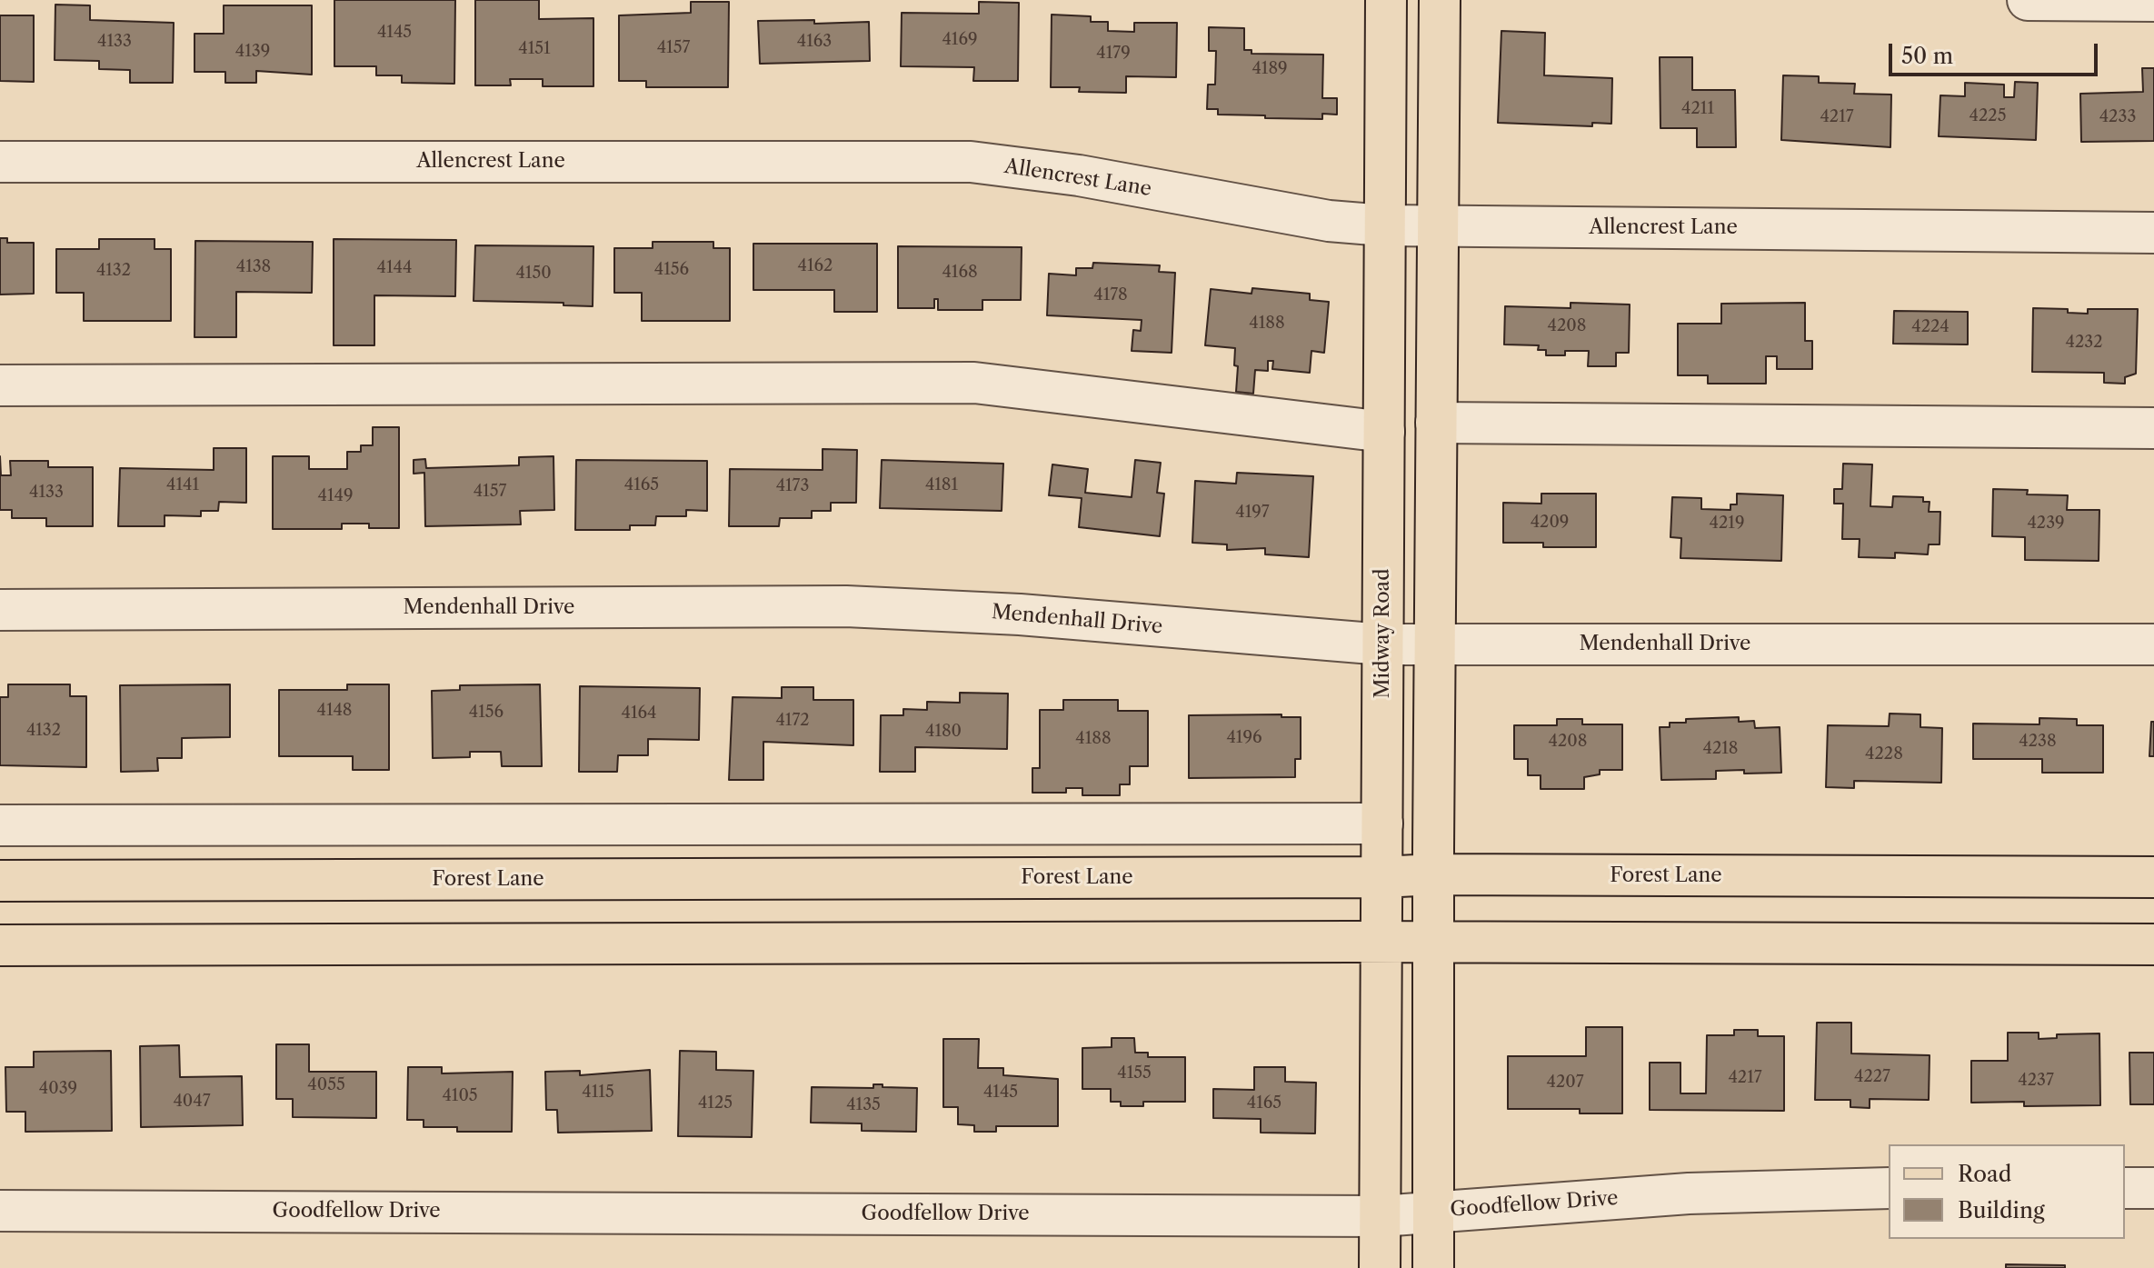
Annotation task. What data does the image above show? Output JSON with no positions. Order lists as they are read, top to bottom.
{
  "streets": {
    "main road": ["Midway Road", "Forest Lane"],
    "street": ["Allencrest Lane", "Mendenhall Drive", "Goodfellow Drive"]
  },
  "crossings": [
    ["Allencrest Lane", "Midway Road"],
    ["Mendenhall Drive", "Midway Road"],
    ["Midway Road", "Forest Lane"],
    ["Midway Road", "Goodfellow Drive"]
  ],
  "house_numbers": [
    "4145",
    "4169",
    "4133",
    "4163",
    "4157",
    "4151",
    "4139",
    "4179",
    "4189",
    "4211",
    "4225",
    "4217",
    "4233",
    "4162",
    "4138",
    "4144",
    "4156",
    "4132",
    "4168",
    "4150",
    "4178",
    "4188",
    "4208",
    "4224",
    "4232",
    "4141",
    "4165",
    "4181",
    "4173",
    "4157",
    "4133",
    "4149",
    "4197",
    "4209",
    "4219",
    "4239",
    "4148",
    "4156",
    "4164",
    "4172",
    "4132",
    "4180",
    "4196",
    "4188",
    "4208",
    "4238",
    "4218",
    "4228",
    "4155",
    "4227",
    "4217",
    "4237",
    "4207",
    "4055",
    "4039",
    "4115",
    "4145",
    "4105",
    "4047",
    "4125",
    "4165",
    "4135"
  ],
  "legend": ["Road", "Building"],
  "scale_bar": "50 m"
}
